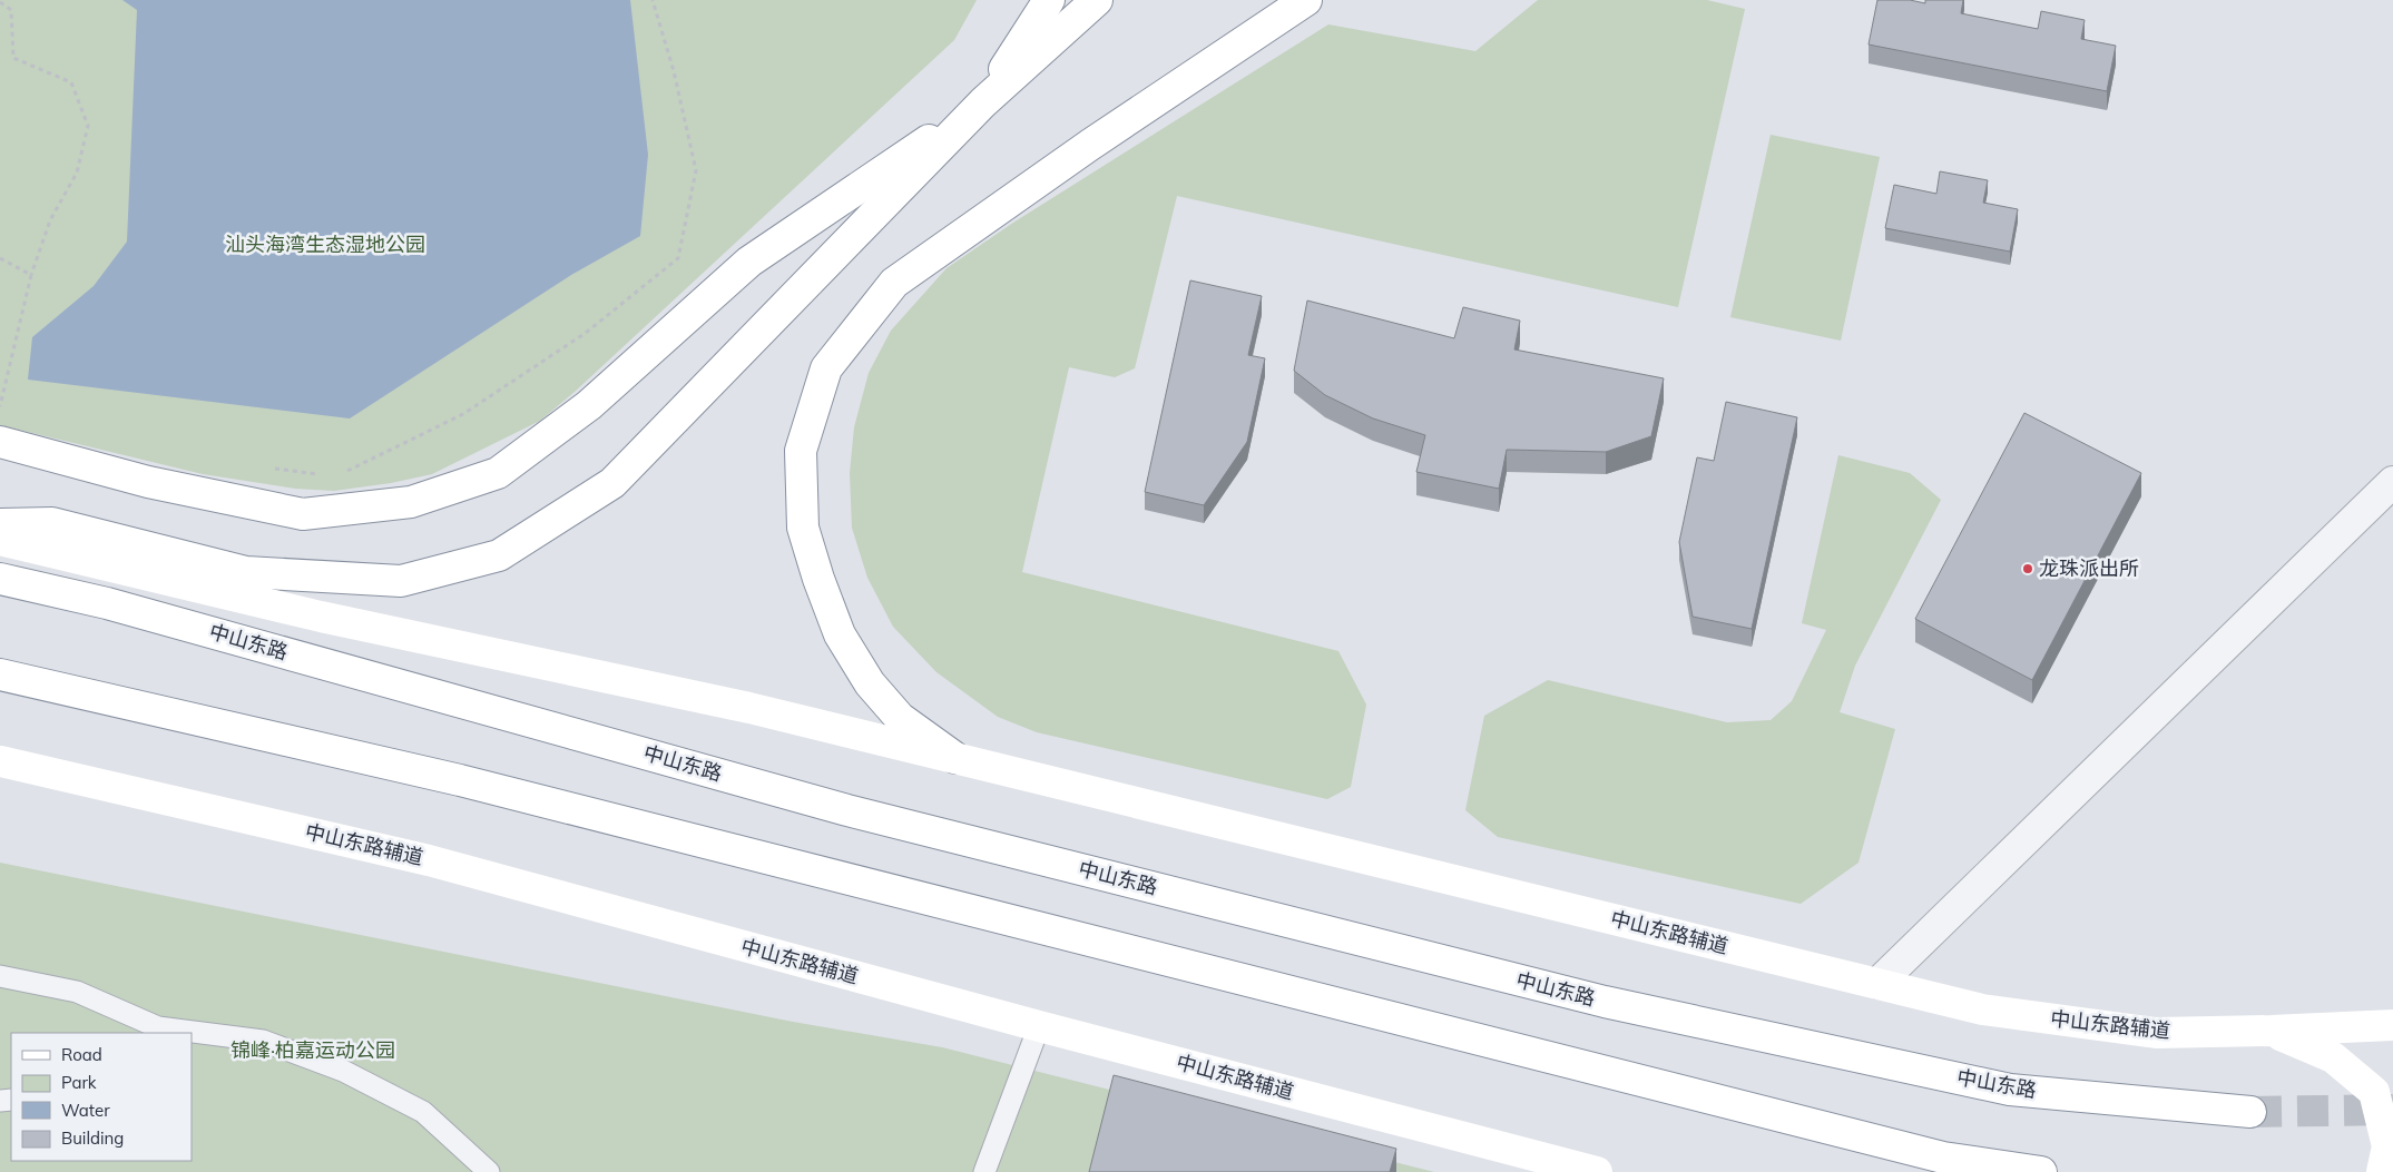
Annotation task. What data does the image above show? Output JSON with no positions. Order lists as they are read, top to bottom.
{
  "streets": {
    "main road": ["中山东路", "中山东路辅道"]
  },
  "parks": ["汕头海湾生态湿地公园", "锦峰·柏嘉运动公园"],
  "places": ["龙珠派出所"],
  "legend": [
    "Road",
    "Park",
    "Water",
    "Building"
  ]
}
